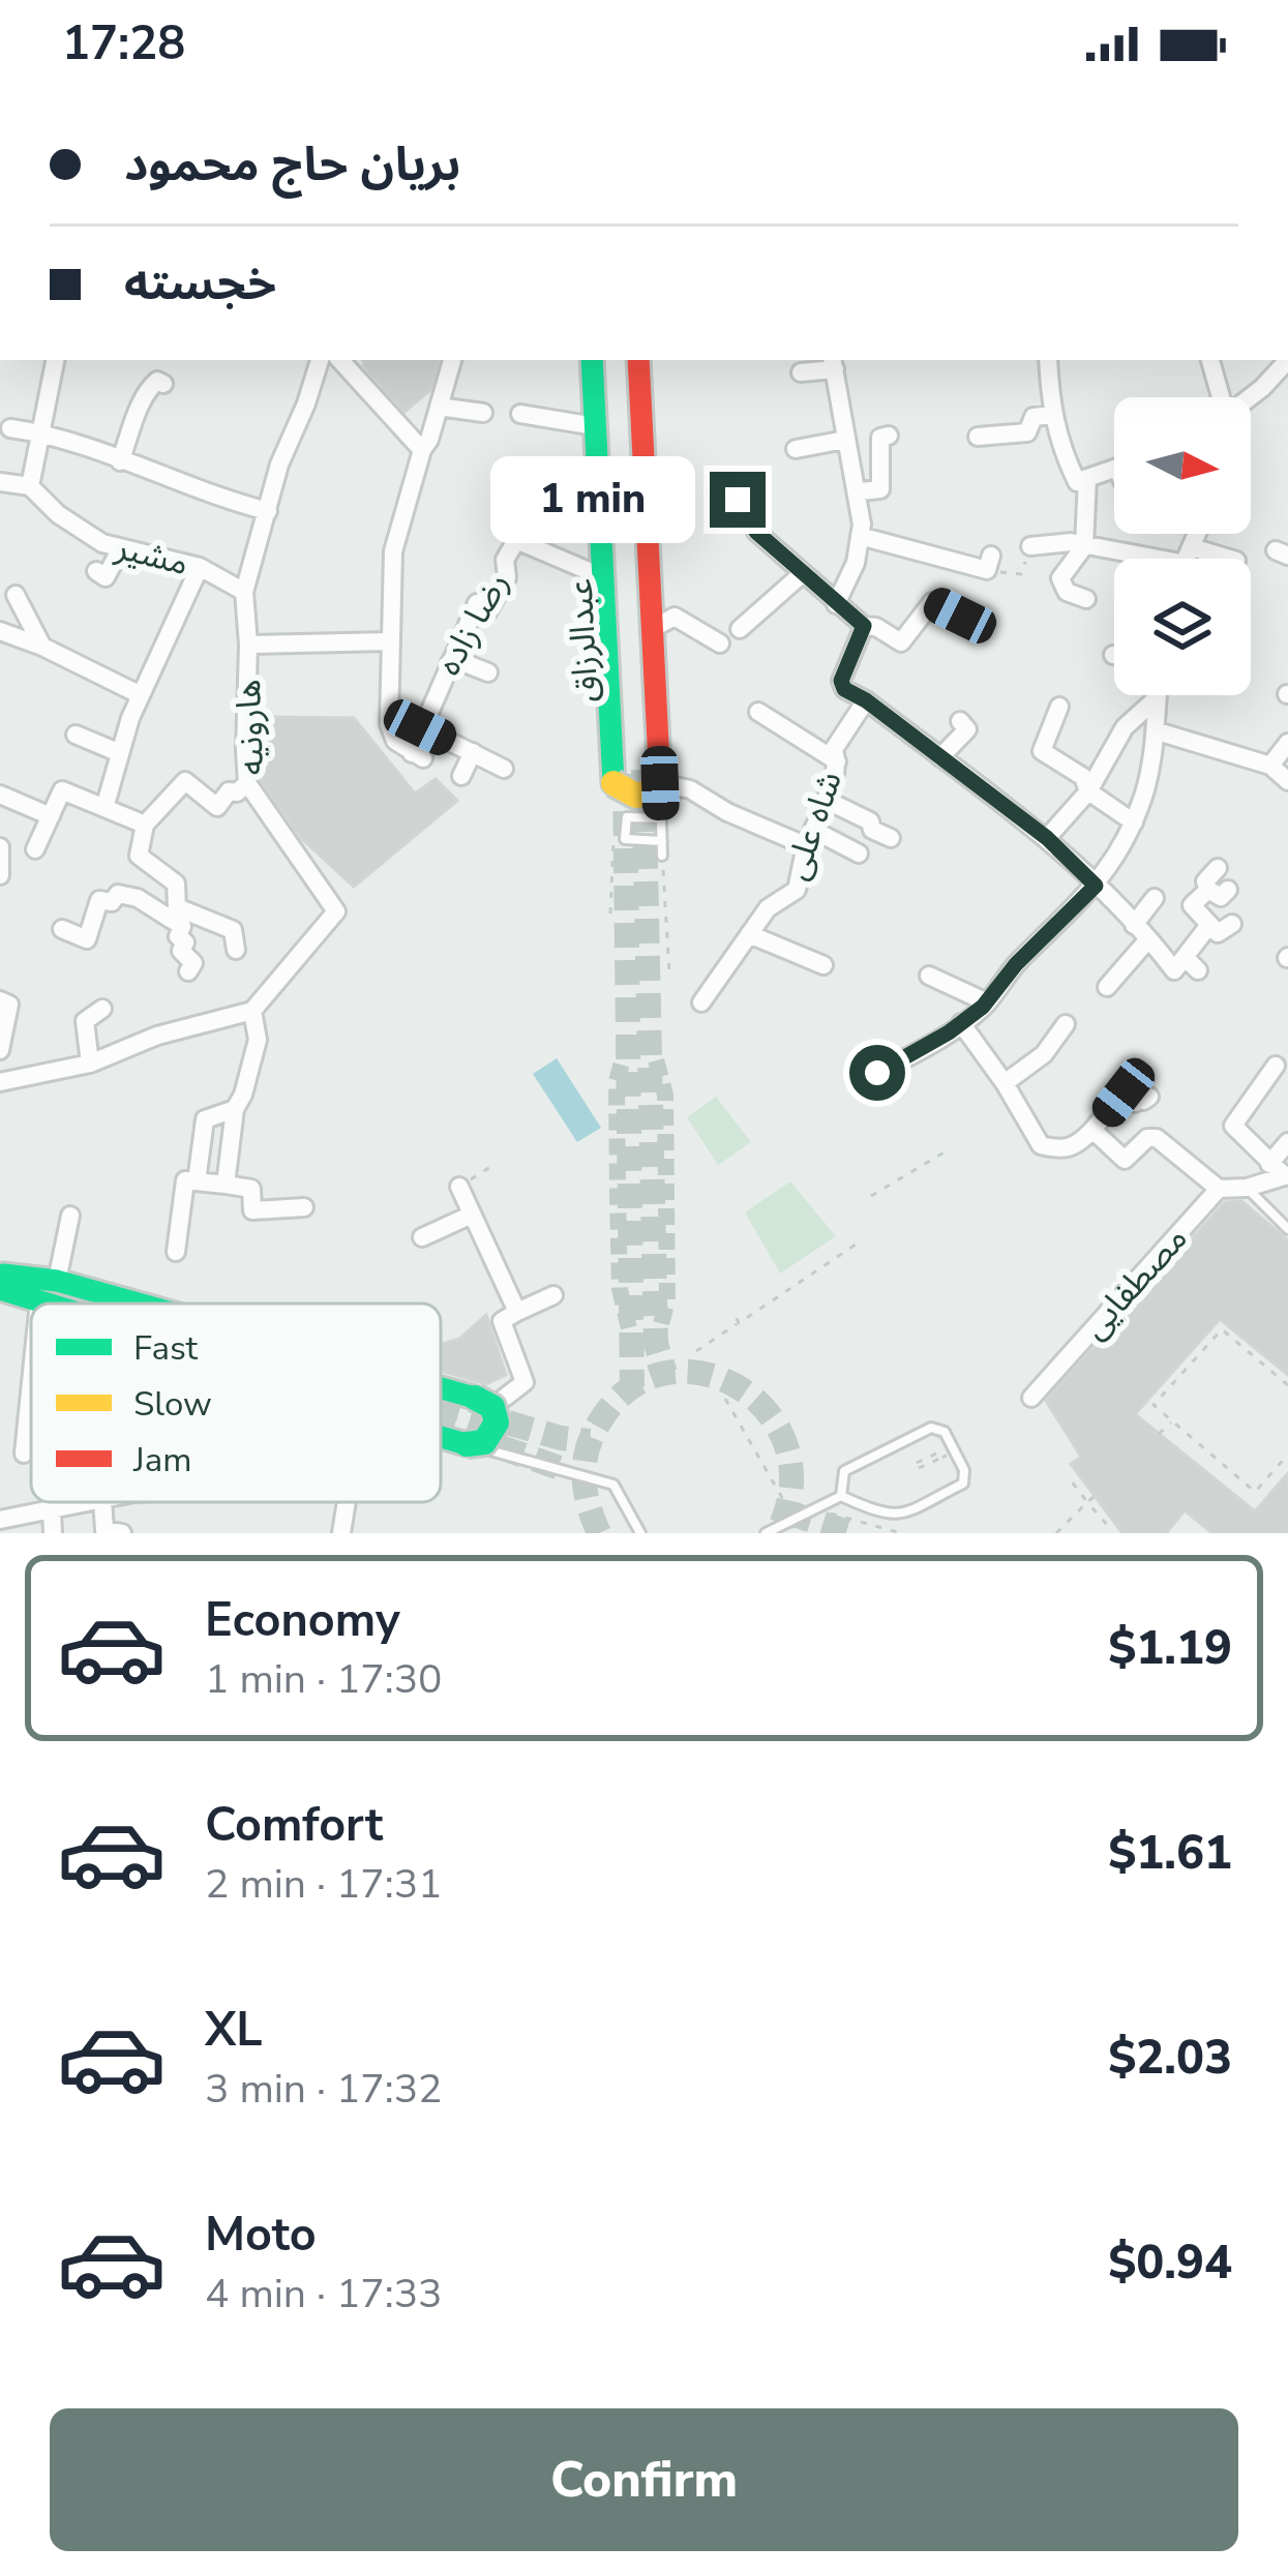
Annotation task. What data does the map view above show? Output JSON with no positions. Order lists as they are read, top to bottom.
{
  "streets": {
    "main road": ["عبدالرزاق"],
    "street": [
      "مشیر",
      "رضا زاده",
      "هارونیه",
      "شاه علی",
      "مصطفایی"
    ]
  },
  "crossings": [
    ["مشیر", "هارونیه"]
  ],
  "legend": ["Fast", "Slow", "Jam"],
  "north": "right",
  "page": {
    "status": "17:28",
    "banner": ["بریان حاج محمود", "خجسته"],
    "bubble": "1 min",
    "list": [
      {
        "name": "Economy",
        "note": "1 min · 17:30",
        "value": "$1.19"
      },
      {
        "name": "Comfort",
        "note": "2 min · 17:31",
        "value": "$1.61"
      },
      {
        "name": "XL",
        "note": "3 min · 17:32",
        "value": "$2.03"
      },
      {
        "name": "Moto",
        "note": "4 min · 17:33",
        "value": "$0.94"
      }
    ],
    "buttons": "Confirm"
  }
}
